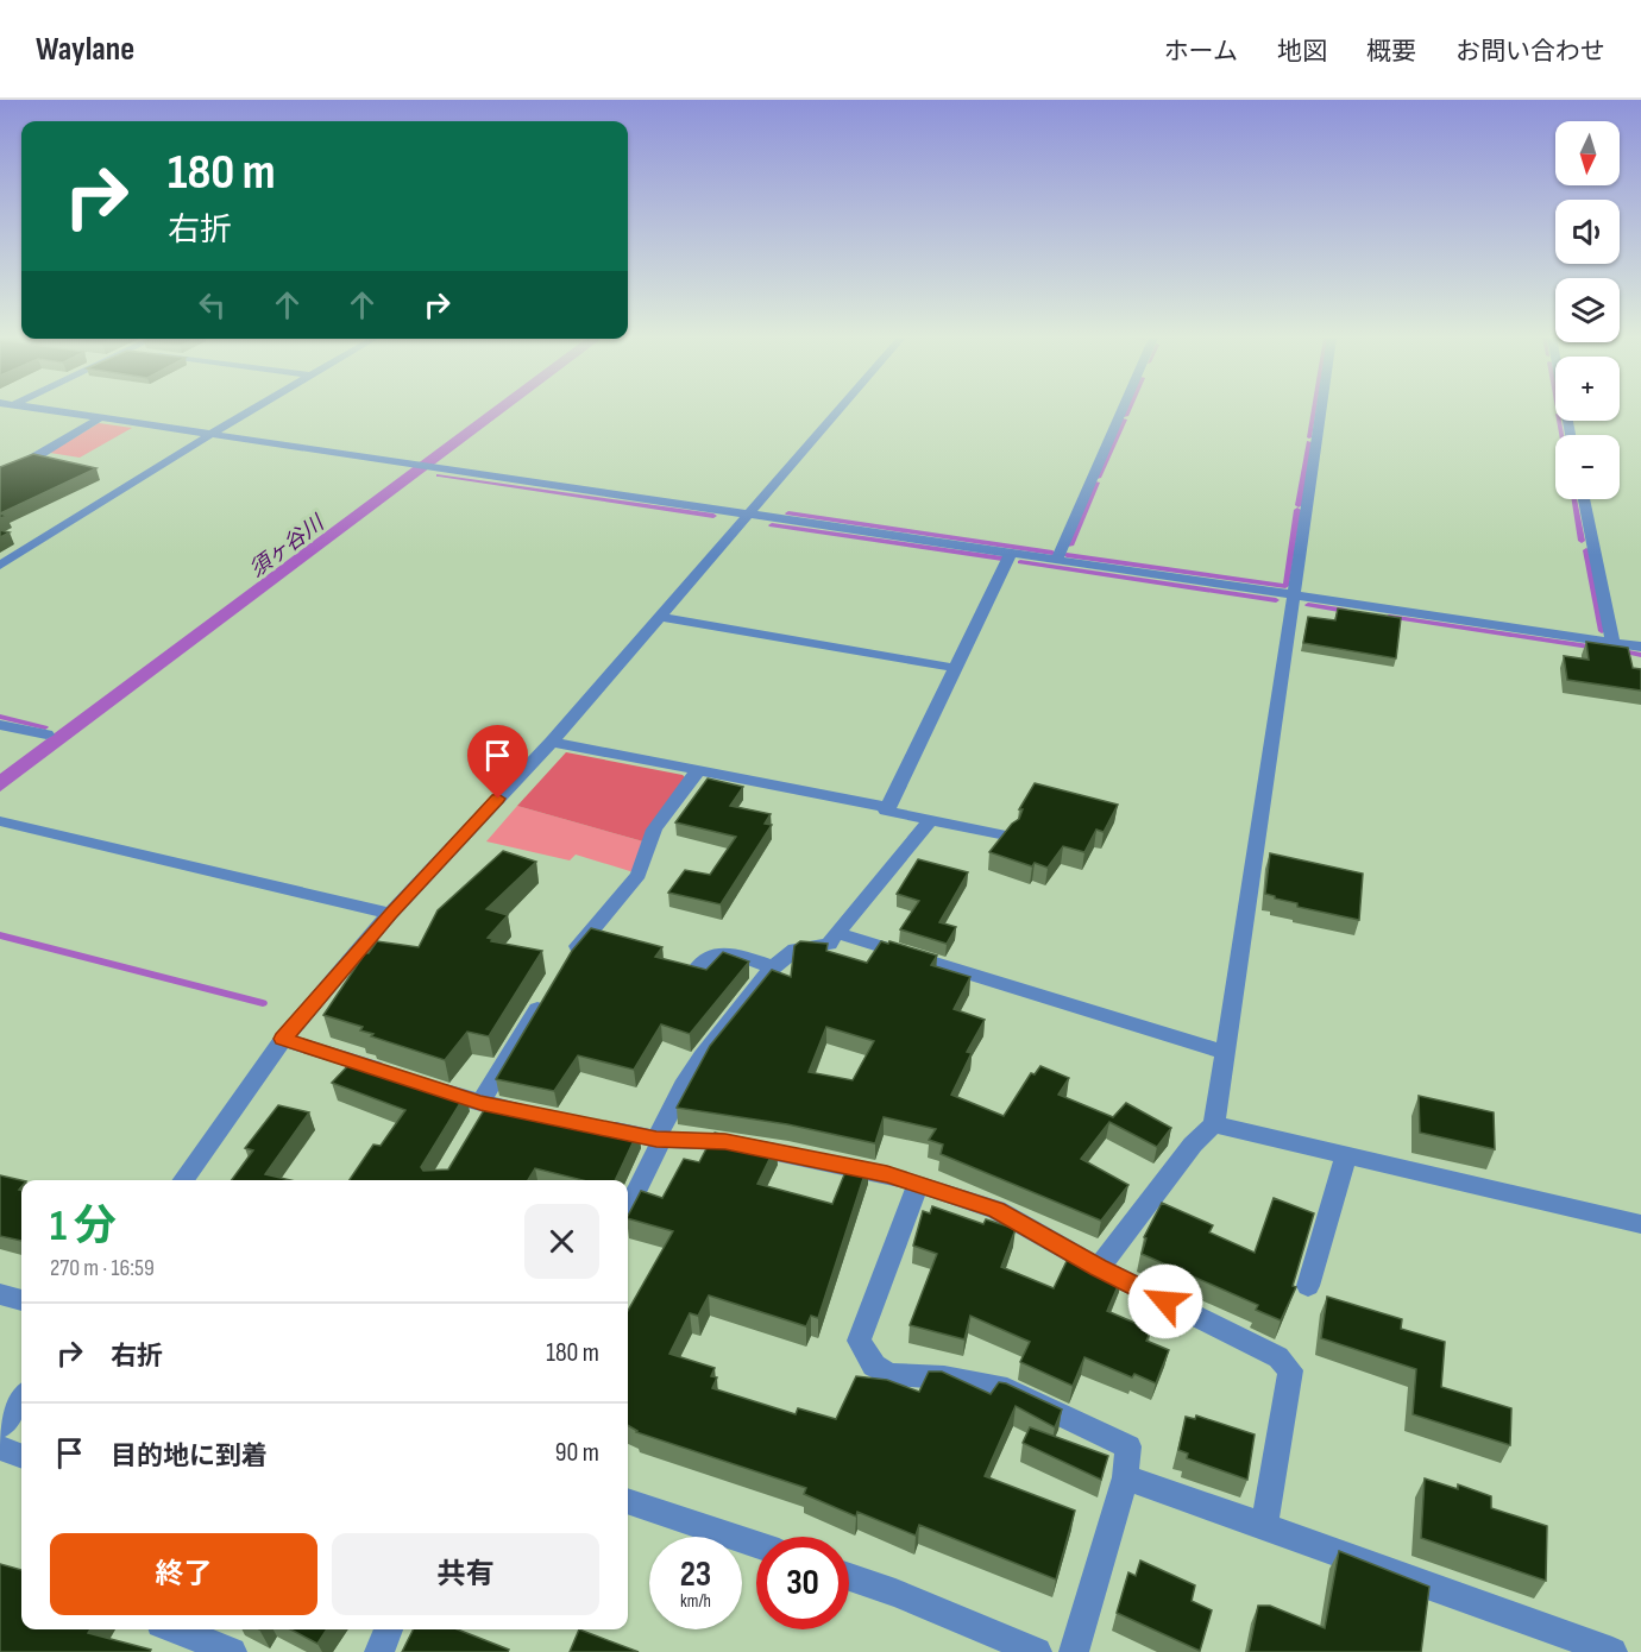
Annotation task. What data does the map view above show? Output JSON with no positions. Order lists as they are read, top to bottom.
{
  "water": ["須ヶ谷川"],
  "north": "bottom",
  "page": {
    "header": "Waylane",
    "nav": [
      "ホーム",
      "地図",
      "概要",
      "お問い合わせ"
    ],
    "map_buttons": ["+", "−"],
    "turn": ["180 m", "右折"],
    "heading": ["1 分", "270 m · 16:59"],
    "list": [
      {
        "name": "右折",
        "value": "180 m"
      },
      {
        "name": "目的地に到着",
        "value": "90 m"
      }
    ],
    "buttons": ["終了", "共有"],
    "speed": "23 km/h",
    "limit": "30"
  }
}
